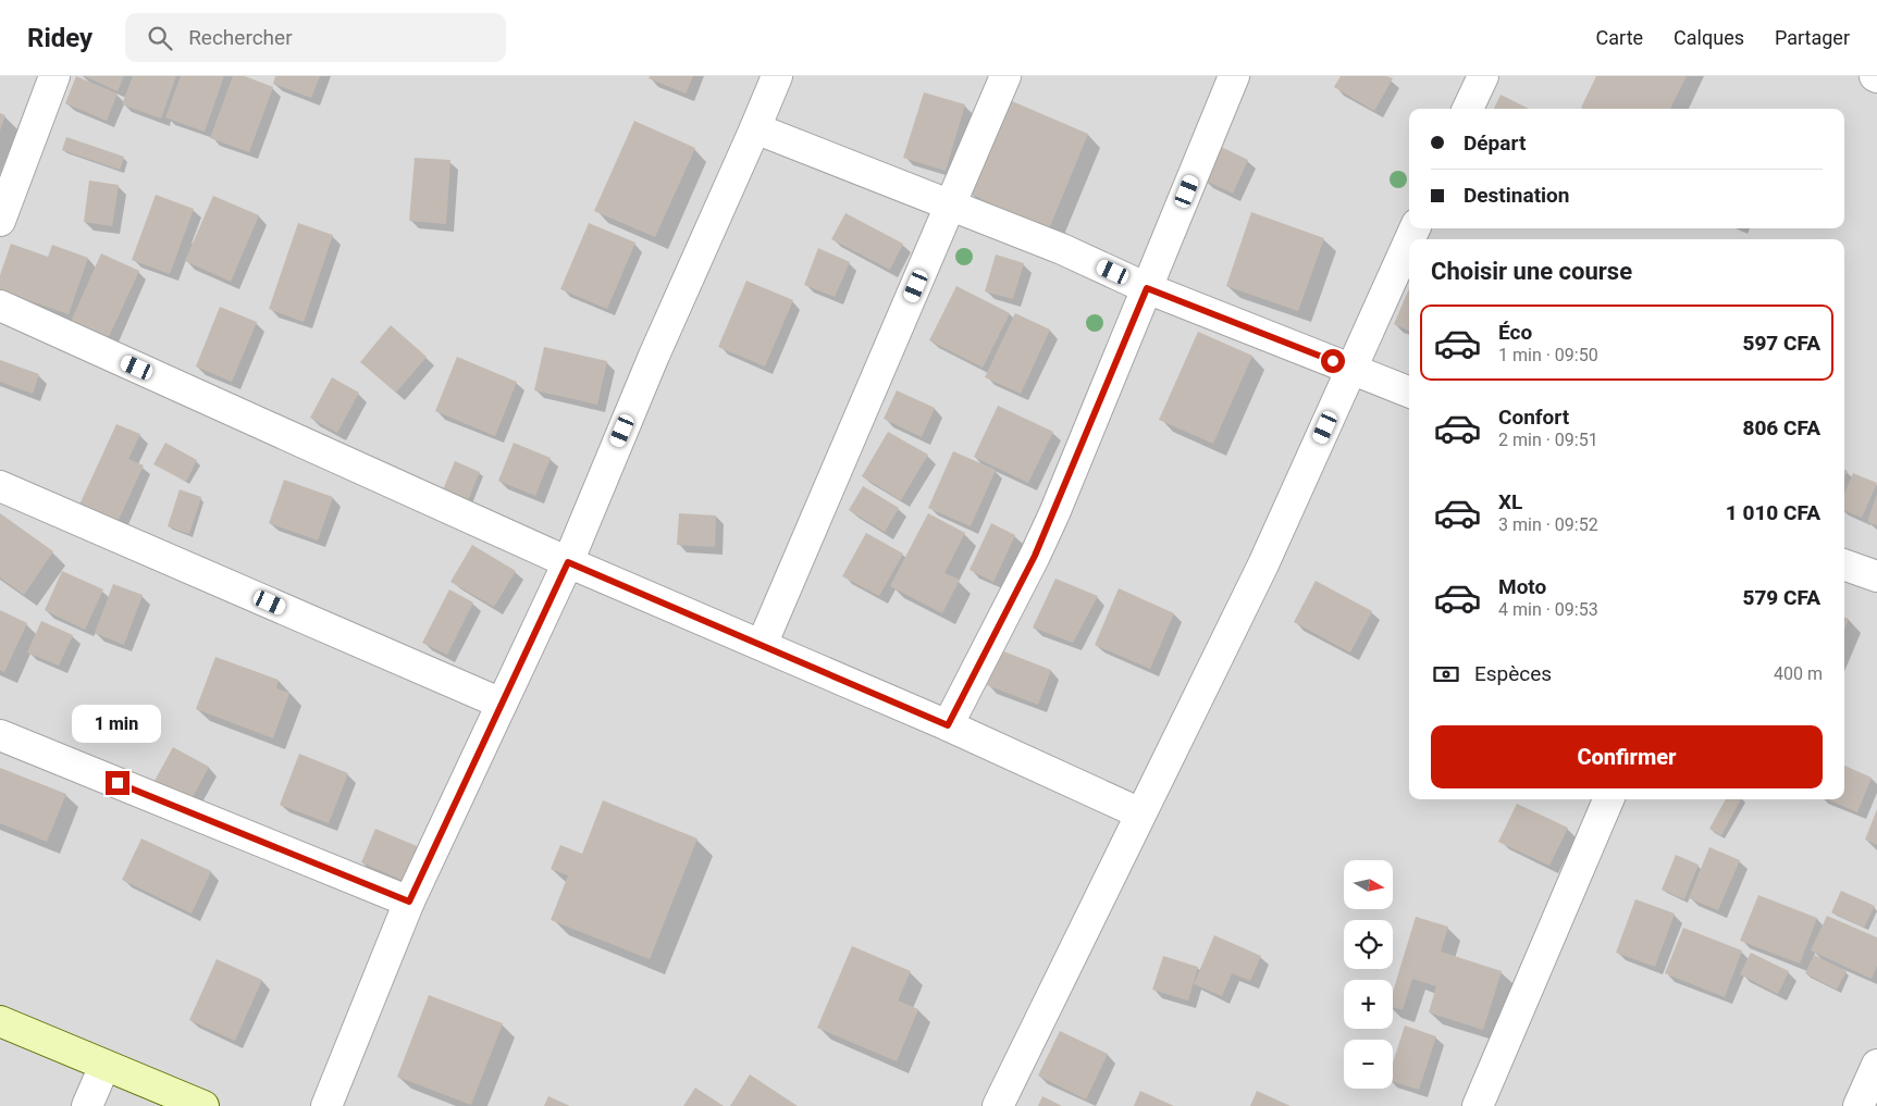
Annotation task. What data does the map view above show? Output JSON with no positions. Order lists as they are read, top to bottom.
{
  "north": "right",
  "page": {
    "header": "Ridey",
    "search": "Rechercher",
    "nav": ["Carte", "Calques", "Partager"],
    "banner": ["Départ", "Destination"],
    "heading": "Choisir une course",
    "list": [
      {
        "name": "Éco",
        "note": "1 min · 09:50",
        "value": "597 CFA"
      },
      {
        "name": "Confort",
        "note": "2 min · 09:51",
        "value": "806 CFA"
      },
      {
        "name": "XL",
        "note": "3 min · 09:52",
        "value": "1 010 CFA"
      },
      {
        "name": "Moto",
        "note": "4 min · 09:53",
        "value": "579 CFA"
      }
    ],
    "pay": ["Espèces", "400 m"],
    "bubble": "1 min",
    "buttons": "Confirmer",
    "map_buttons": ["+", "−"]
  }
}
